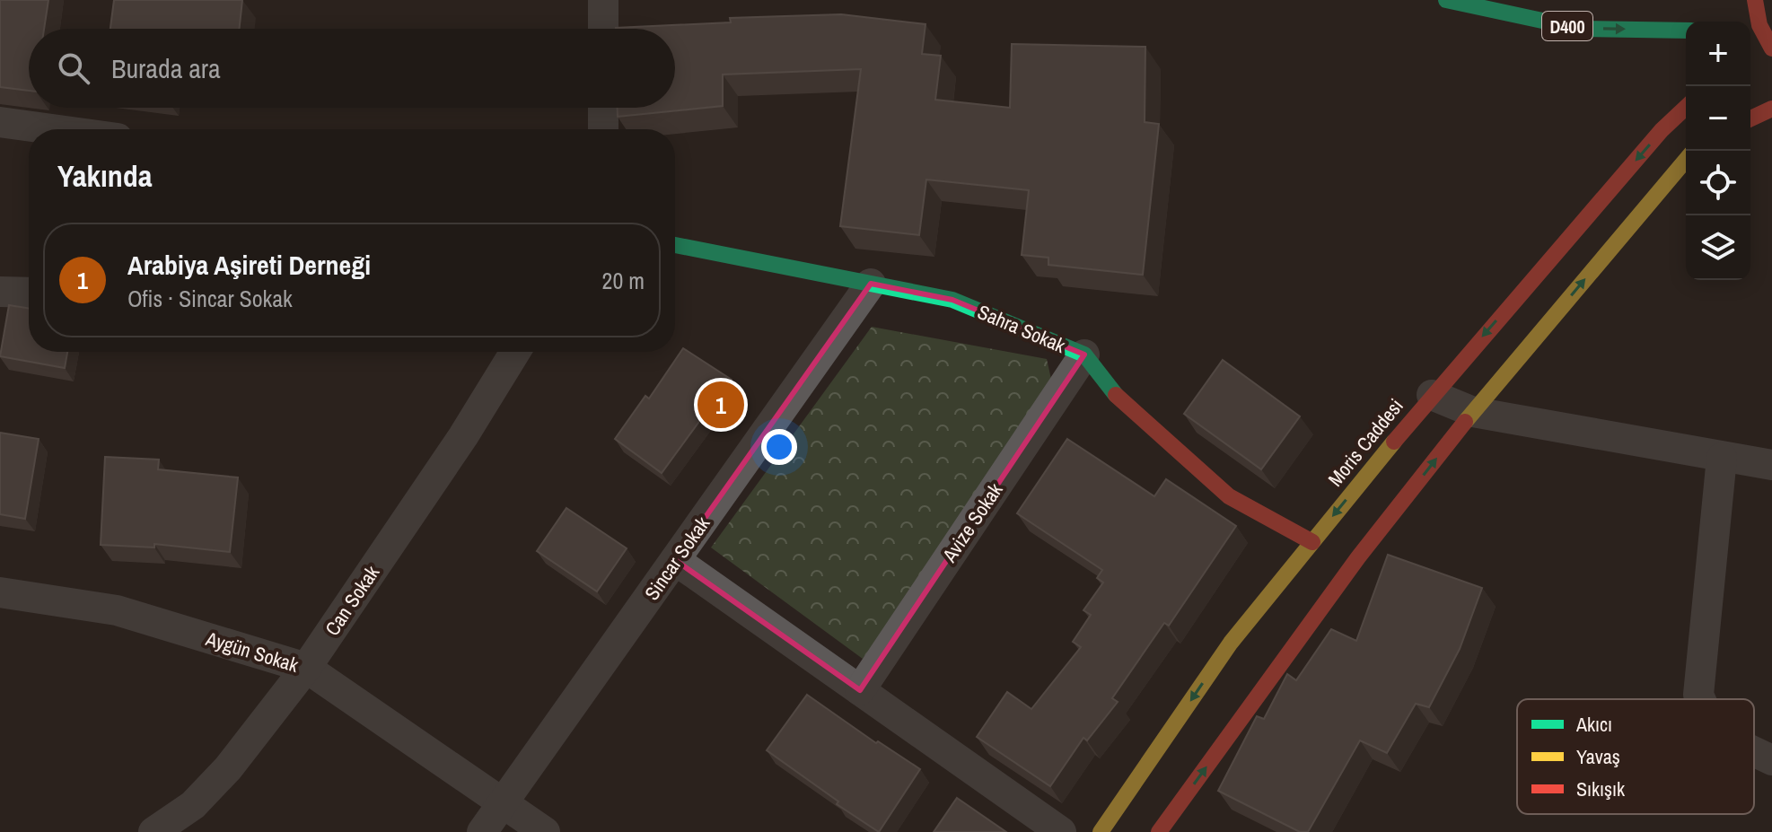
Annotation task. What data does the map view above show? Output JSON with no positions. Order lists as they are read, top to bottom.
{
  "streets": {
    "main road": ["D400", "Sahra Sokak", "Moris Caddesi"],
    "street": [
      "Avize Sokak",
      "Sincar Sokak",
      "Can Sokak",
      "Aygün Sokak"
    ]
  },
  "crossings": [
    ["Sahra Sokak", "Moris Caddesi"],
    ["Sahra Sokak", "Avize Sokak"],
    ["Sahra Sokak", "Sincar Sokak"],
    ["Sincar Sokak", "Aygün Sokak"],
    ["Can Sokak", "Aygün Sokak"]
  ],
  "legend": ["Akıcı", "Yavaş", "Sıkışık"],
  "page": {
    "map_buttons": ["+", "−"],
    "search": "Burada ara",
    "heading": "Yakında",
    "list": [
      {
        "mark": "1",
        "name": "Arabiya Aşireti Derneği",
        "note": "Ofis · Sincar Sokak",
        "value": "20 m"
      }
    ],
    "pins": "1"
  }
}
